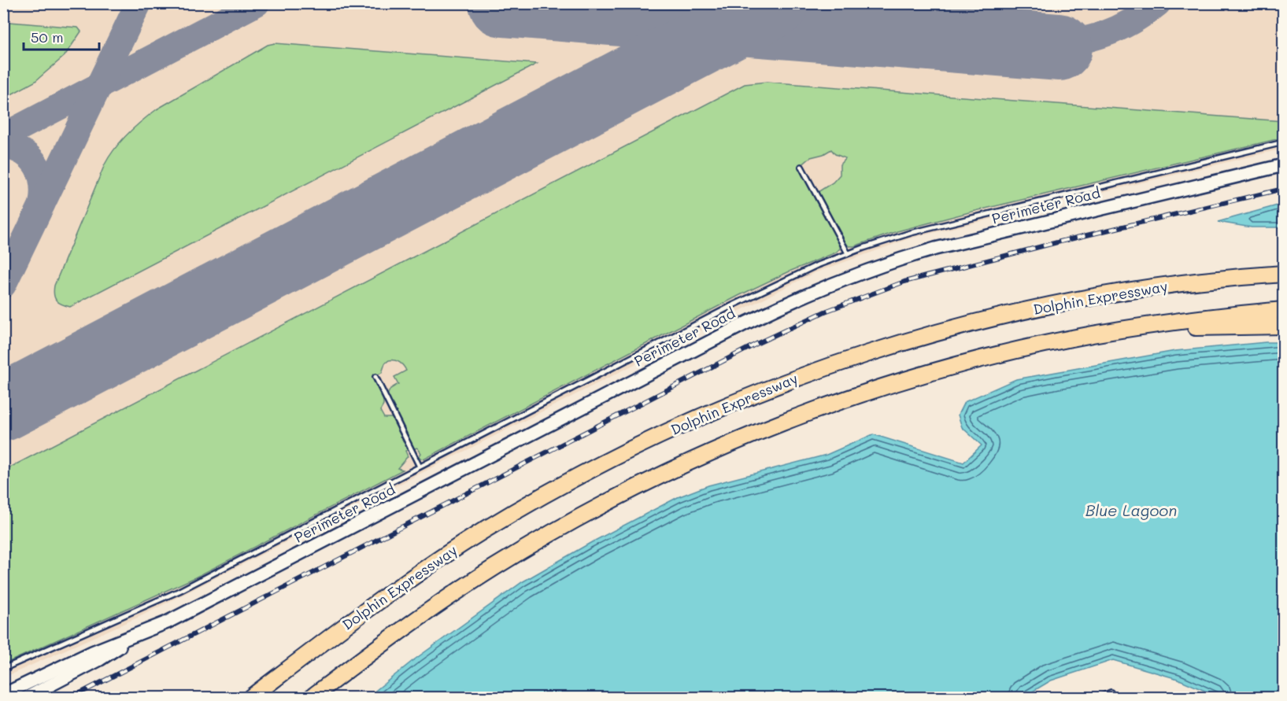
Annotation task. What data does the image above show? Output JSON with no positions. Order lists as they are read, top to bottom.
{
  "streets": {
    "highway": ["Dolphin Expressway"],
    "street": ["Perimeter Road"]
  },
  "water": ["Blue Lagoon"],
  "scale_bar": "50 m"
}
